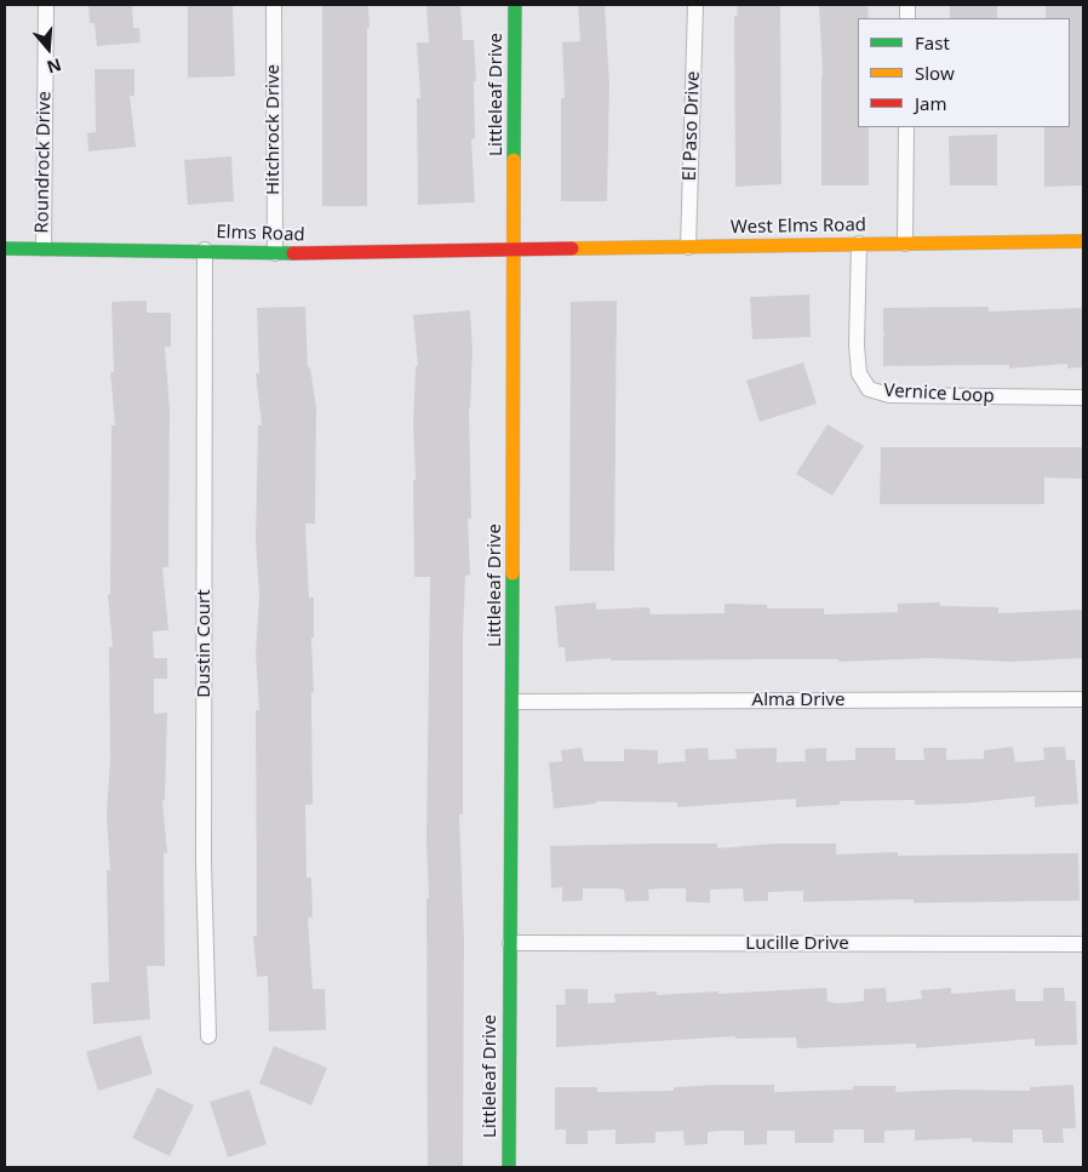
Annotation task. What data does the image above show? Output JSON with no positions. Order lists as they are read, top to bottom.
{
  "streets": {
    "street": [
      "Littleleaf Drive",
      "El Paso Drive",
      "Hitchrock Drive",
      "Roundrock Drive",
      "West Elms Road",
      "Elms Road",
      "Vernice Loop",
      "Dustin Court",
      "Alma Drive",
      "Lucille Drive"
    ]
  },
  "crossings": [
    ["Littleleaf Drive", "West Elms Road"],
    ["Littleleaf Drive", "Elms Road"],
    ["Littleleaf Drive", "Alma Drive"],
    ["Littleleaf Drive", "Lucille Drive"],
    ["El Paso Drive", "West Elms Road"],
    ["Hitchrock Drive", "Elms Road"],
    ["Roundrock Drive", "Elms Road"],
    ["West Elms Road", "Elms Road"],
    ["West Elms Road", "Vernice Loop"],
    ["Elms Road", "Dustin Court"]
  ],
  "legend": ["Fast", "Slow", "Jam"],
  "north": "bottom"
}
